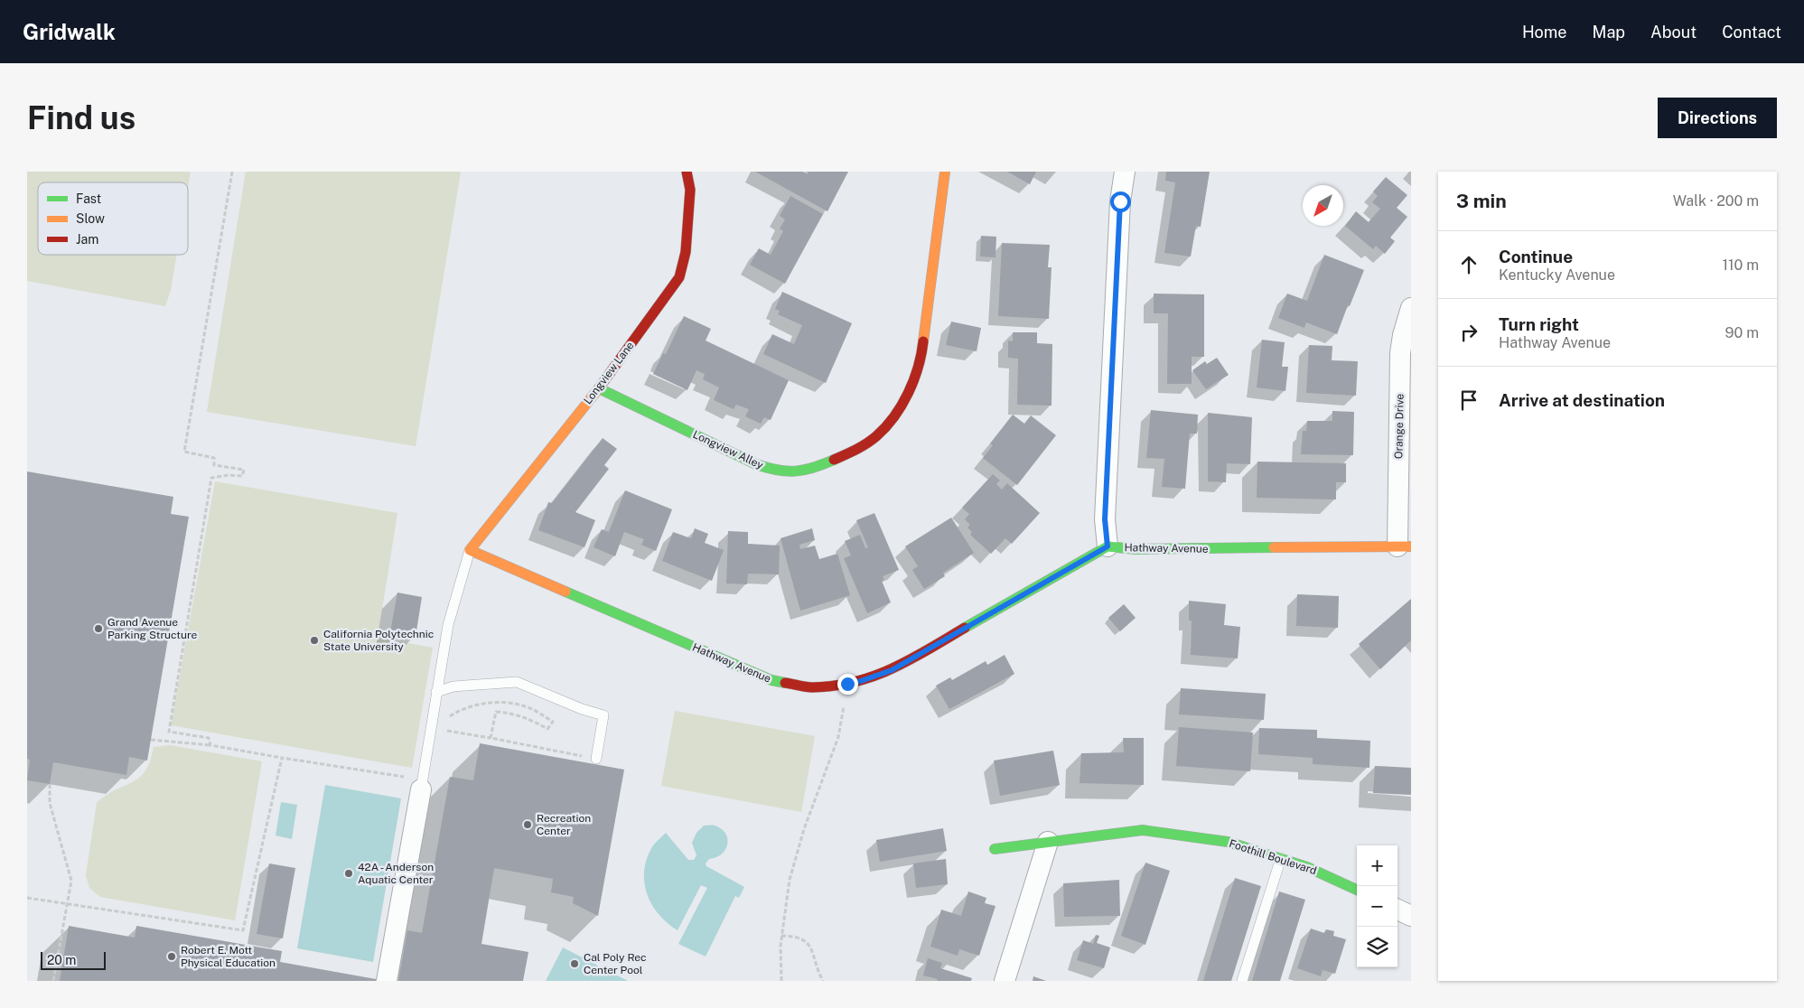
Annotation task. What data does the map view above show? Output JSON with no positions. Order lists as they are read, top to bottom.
{
  "streets": {
    "street": [
      "Longview Lane",
      "Orange Drive",
      "Longview Alley",
      "Hathway Avenue",
      "Foothill Boulevard"
    ]
  },
  "crossings": [
    ["Longview Lane", "Longview Alley"],
    ["Longview Lane", "Hathway Avenue"],
    ["Orange Drive", "Hathway Avenue"]
  ],
  "places": [
    "Grand Avenue Parking Structure",
    "California Polytechnic State University",
    "Recreation Center",
    "42A - Anderson Aquatic Center",
    "Robert E. Mott Physical Education",
    "Cal Poly Rec Center Pool"
  ],
  "legend": ["Fast", "Slow", "Jam"],
  "scale_bar": "20 m",
  "north": "bottom left",
  "page": {
    "header": "Gridwalk",
    "nav": [
      "Home",
      "Map",
      "About",
      "Contact"
    ],
    "buttons": "Directions",
    "title": "Find us",
    "heading": ["3 min", "Walk · 200 m"],
    "list": [
      ["Continue", "Kentucky Avenue", "110 m"],
      ["Turn right", "Hathway Avenue", "90 m"],
      "Arrive at destination"
    ],
    "map_buttons": ["+", "−"],
    "scale": "20 m"
  }
}
